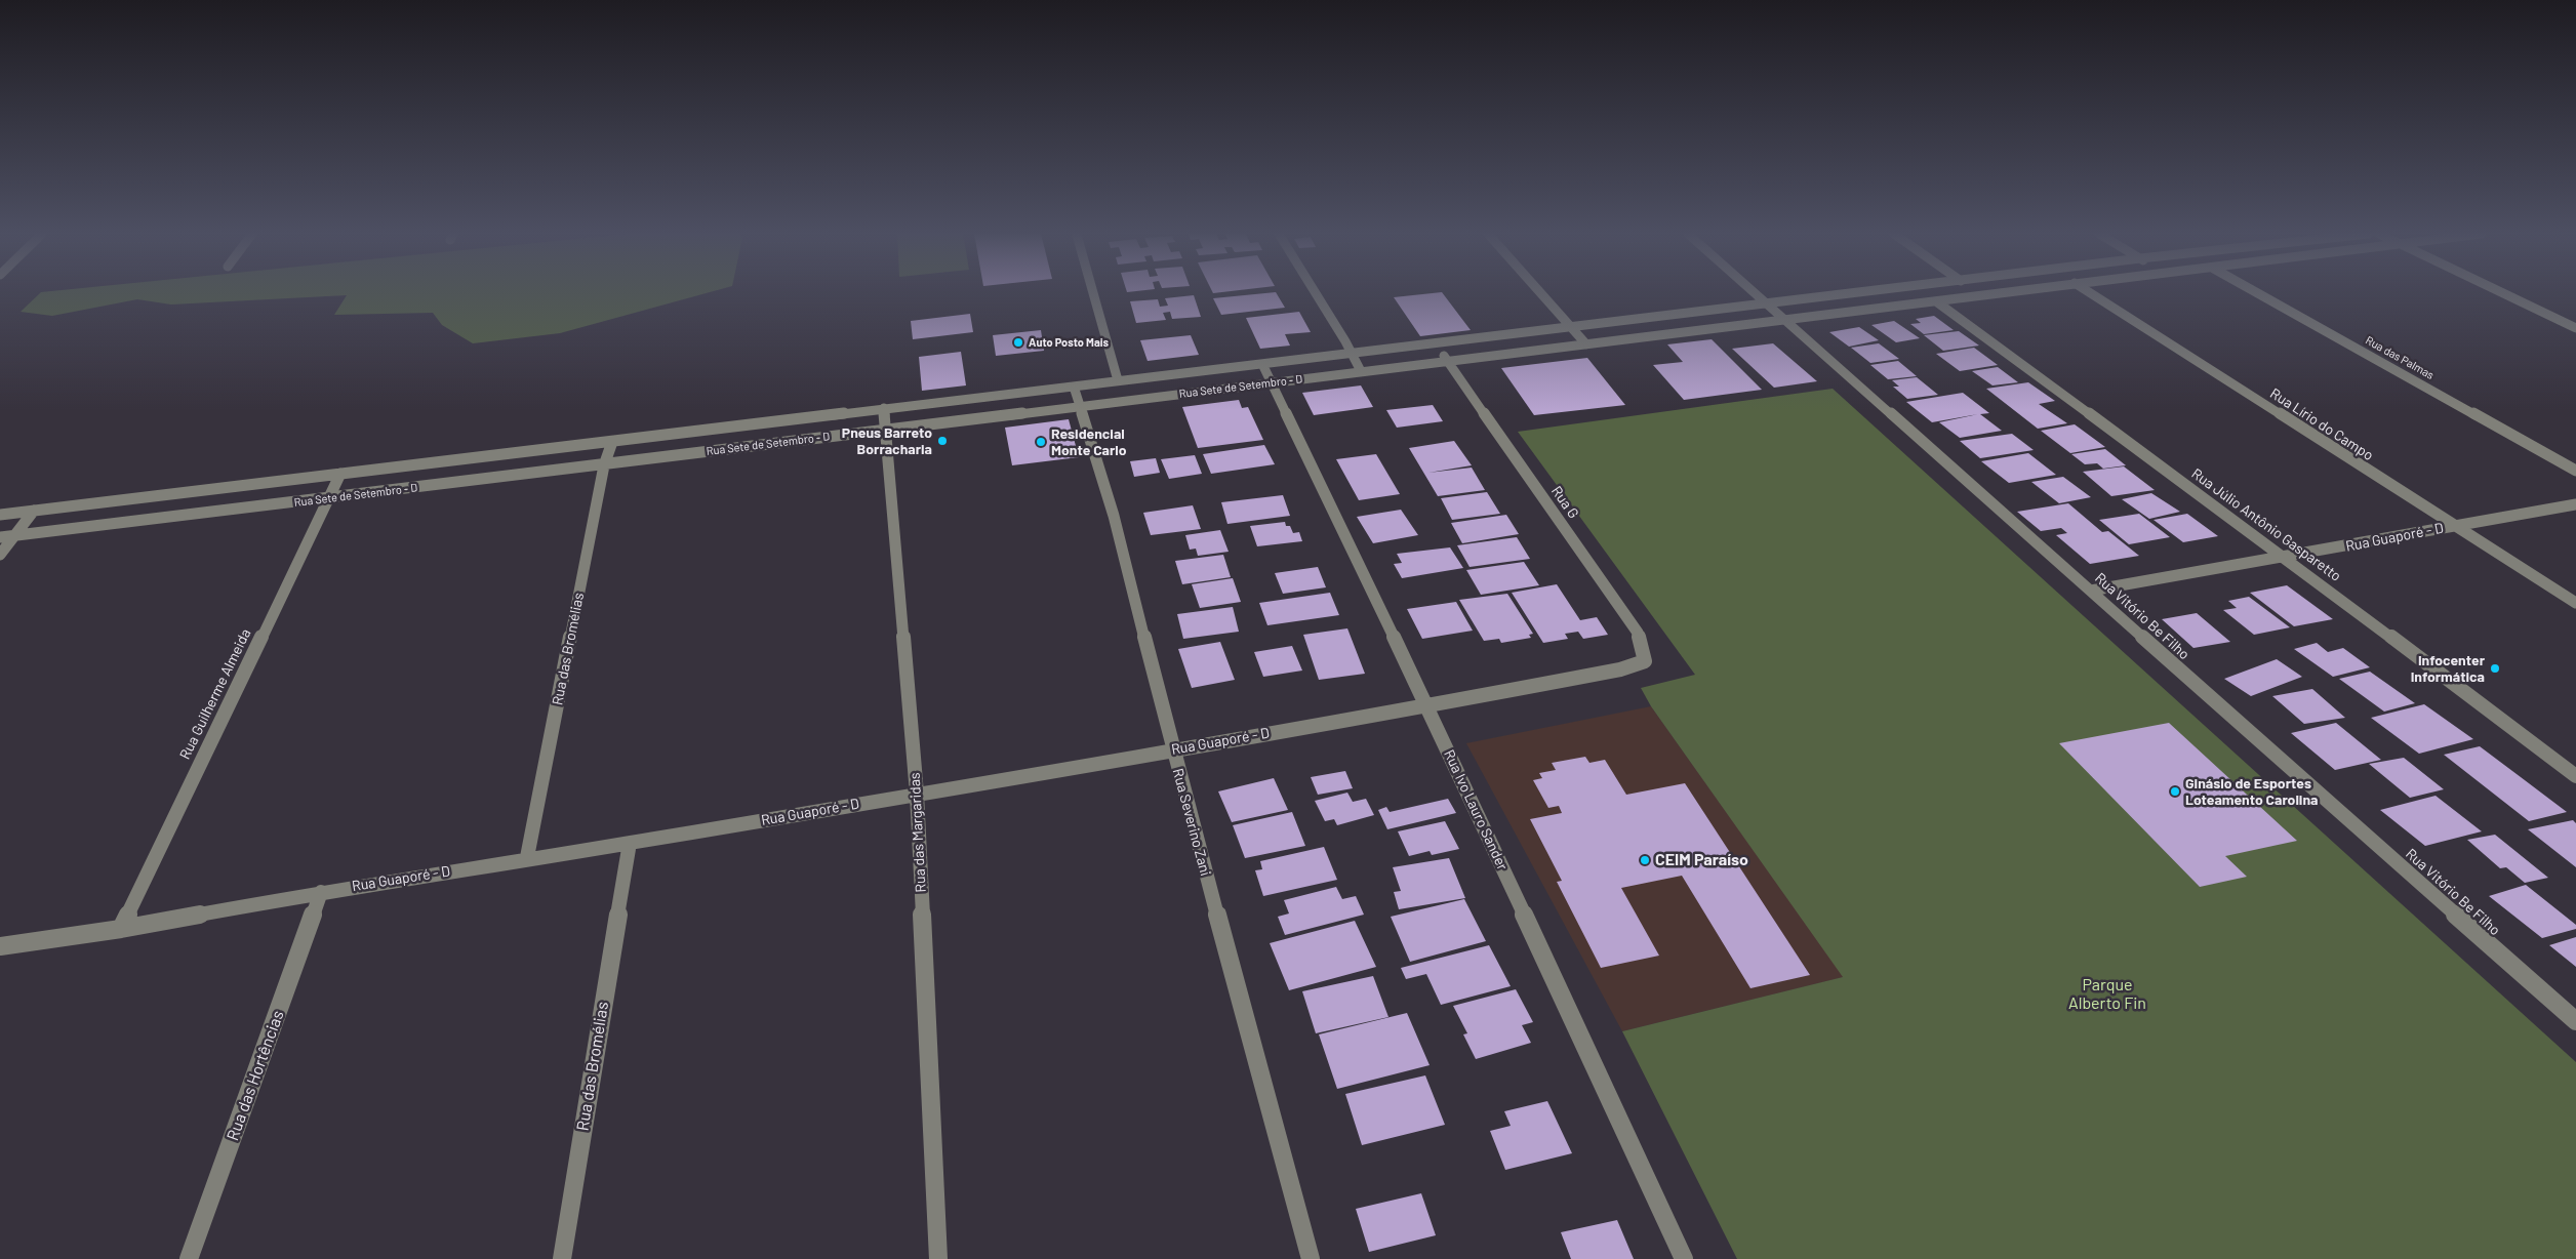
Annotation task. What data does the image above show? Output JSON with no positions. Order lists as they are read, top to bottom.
{
  "streets": {
    "street": [
      "Rua das Palmas",
      "Rua Sete de Setembro - D",
      "Rua Lírio do Campo",
      "Rua G",
      "Rua Júlio Antônio Gasparetto",
      "Rua Guaporé - D",
      "Rua Vitório Be Filho",
      "Rua das Bromélias",
      "Rua Guilherme Almeida",
      "Rua Ivo Lauro Sander",
      "Rua Severino Zani",
      "Rua das Margaridas",
      "Rua das Hortências"
    ]
  },
  "crossings": [
    ["Rua Sete de Setembro - D", "Rua G"],
    ["Rua Sete de Setembro - D", "Rua Júlio Antônio Gasparetto"],
    ["Rua Sete de Setembro - D", "Rua Vitório Be Filho"],
    ["Rua Sete de Setembro - D", "Rua das Bromélias"],
    ["Rua Sete de Setembro - D", "Rua Guilherme Almeida"],
    ["Rua Sete de Setembro - D", "Rua Ivo Lauro Sander"],
    ["Rua Sete de Setembro - D", "Rua Severino Zani"],
    ["Rua Sete de Setembro - D", "Rua das Margaridas"],
    ["Rua Lírio do Campo", "Rua Guaporé - D"],
    ["Rua G", "Rua Guaporé - D"],
    ["Rua Júlio Antônio Gasparetto", "Rua Guaporé - D"],
    ["Rua Guaporé - D", "Rua Vitório Be Filho"],
    ["Rua Guaporé - D", "Rua das Bromélias"],
    ["Rua Guaporé - D", "Rua Guilherme Almeida"],
    ["Rua Guaporé - D", "Rua Ivo Lauro Sander"],
    ["Rua Guaporé - D", "Rua Severino Zani"],
    ["Rua Guaporé - D", "Rua das Margaridas"],
    ["Rua Guaporé - D", "Rua das Hortências"]
  ],
  "parks": ["Parque Alberto Fin"],
  "places": [
    "Auto Posto Mais",
    "Pneus Barreto Borracharia",
    "Residencial Monte Carlo",
    "Infocenter Informática",
    "Ginásio de Esportes Loteamento Carolina",
    "CEIM Paraíso"
  ]
}
